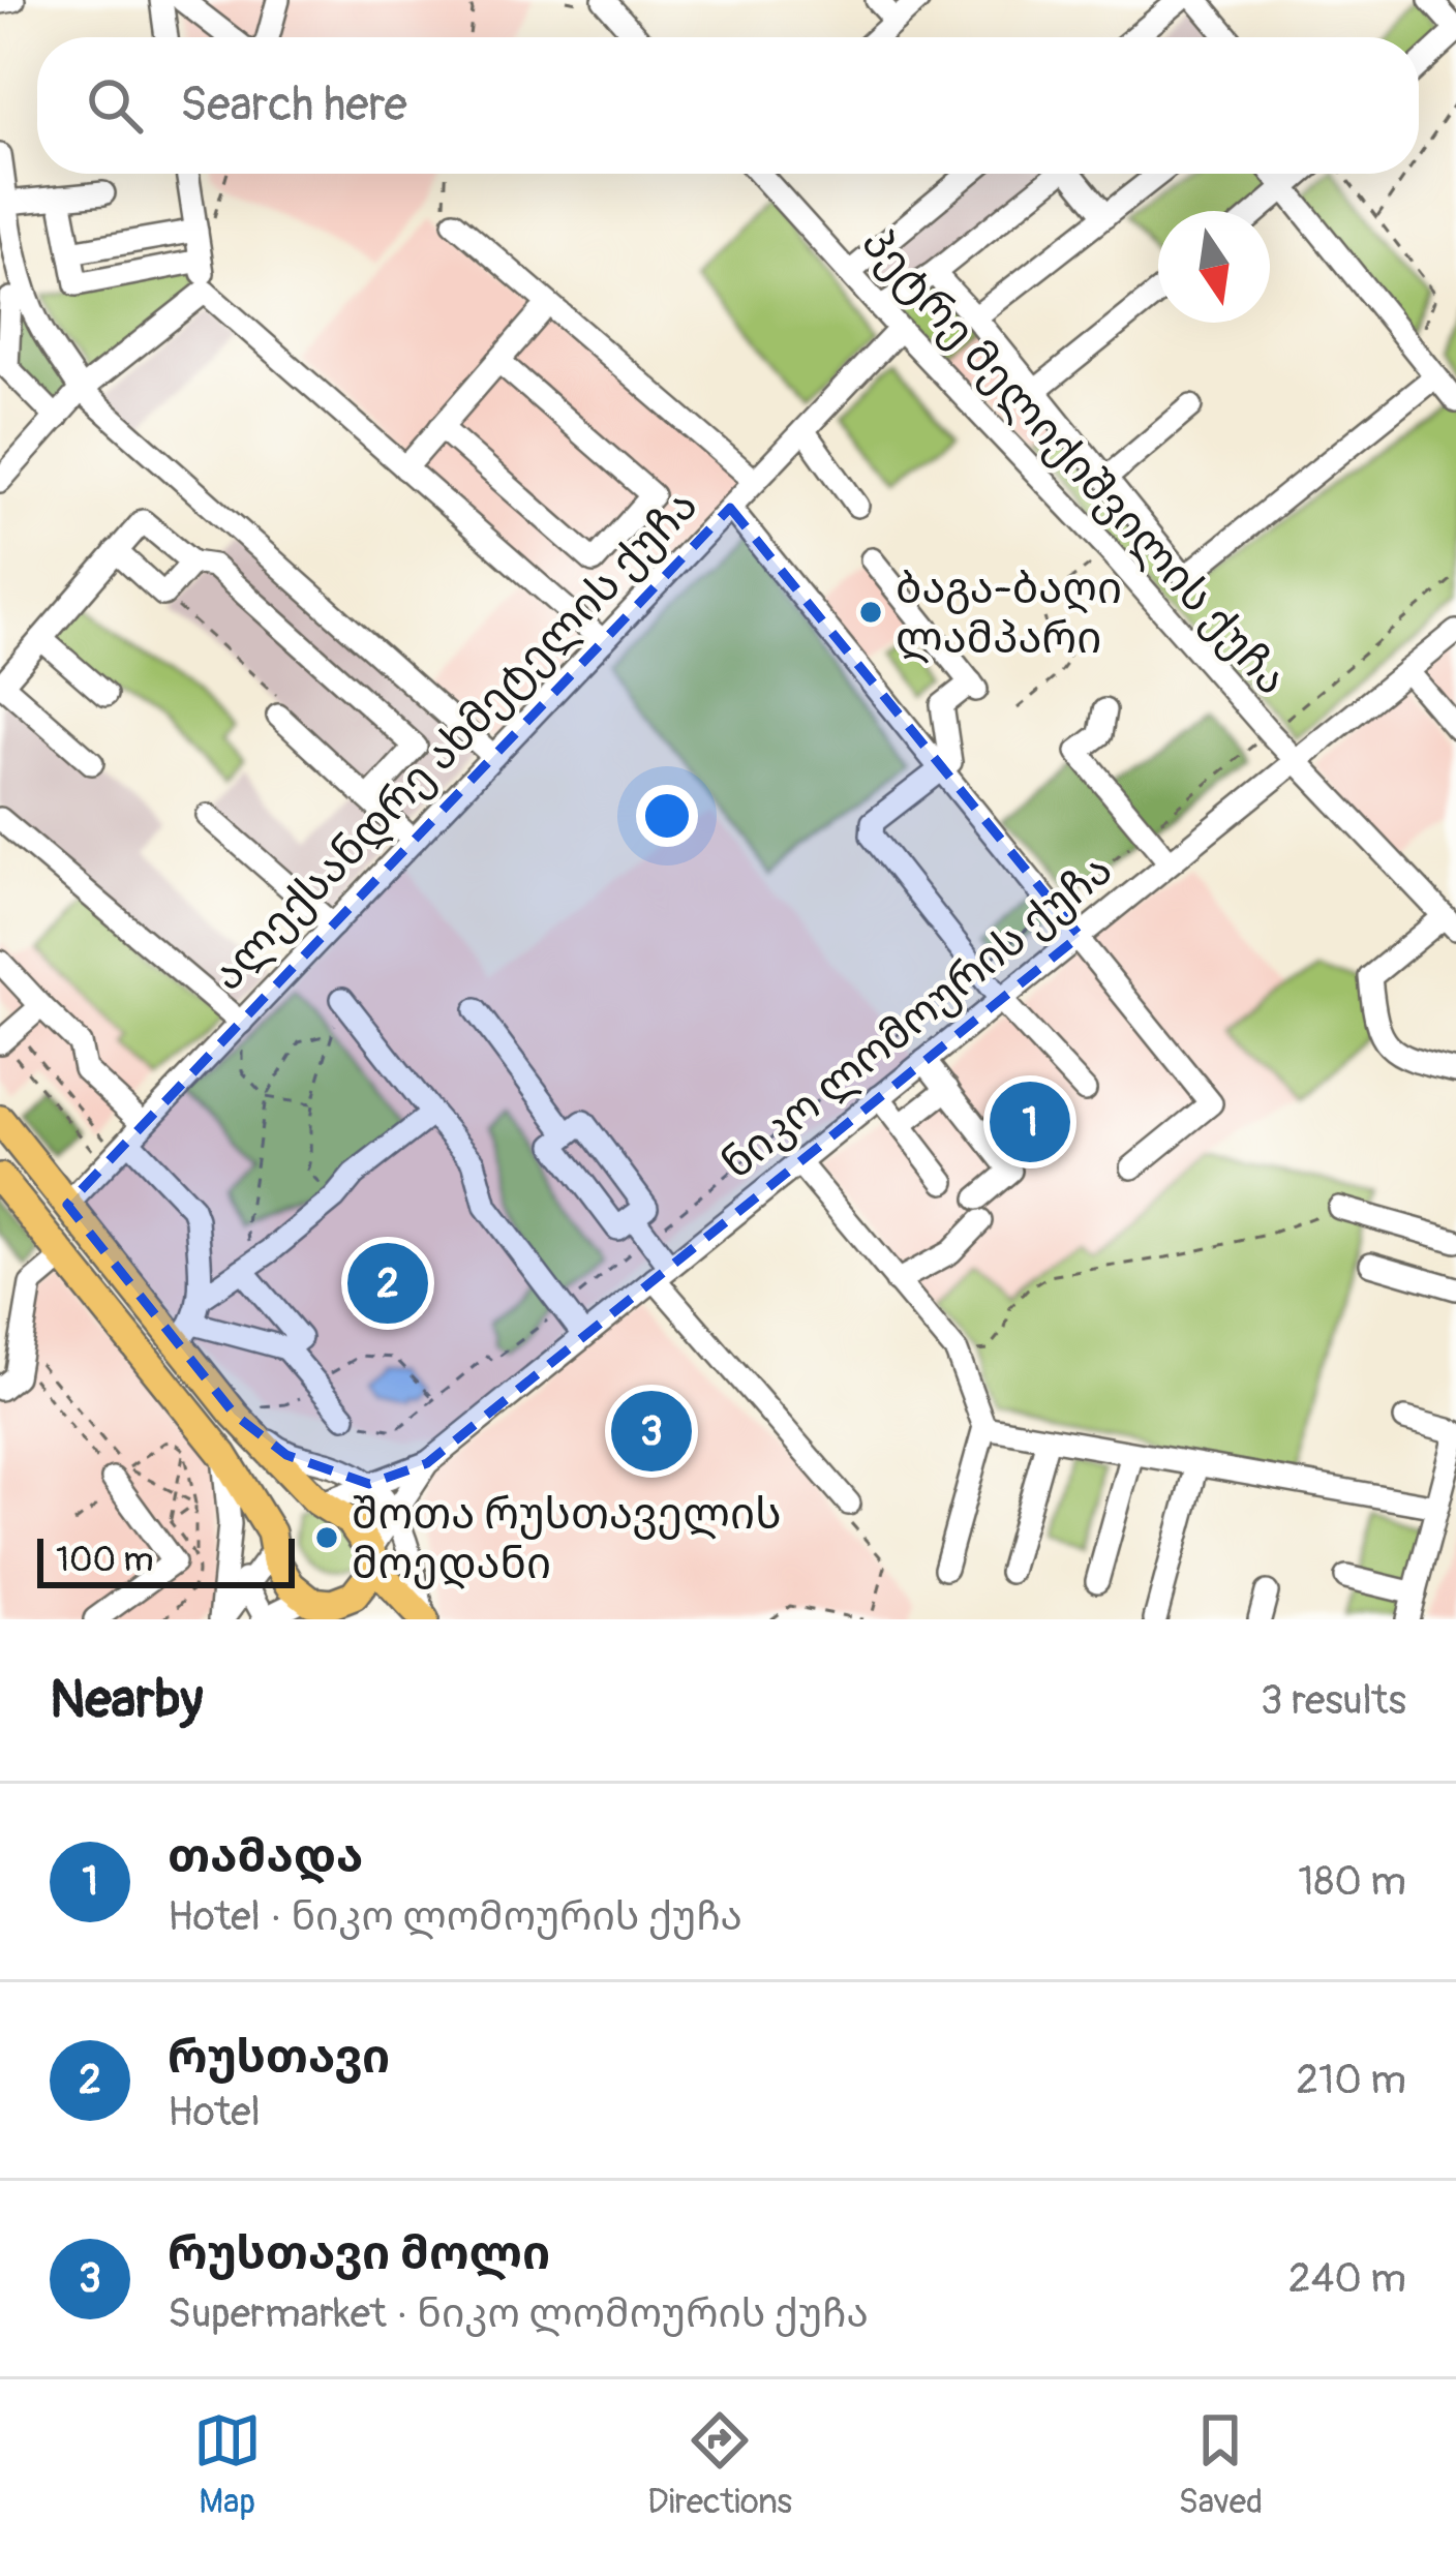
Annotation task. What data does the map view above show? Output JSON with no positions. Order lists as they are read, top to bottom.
{
  "streets": {
    "street": ["პეტრე მელიქიშვილის ქუჩა", "ალექსანდრე ახმეტელის ქუჩა", "ნიკო ლომოურის ქუჩა"]
  },
  "crossings": [
    ["პეტრე მელიქიშვილის ქუჩა", "ალექსანდრე ახმეტელის ქუჩა"],
    ["პეტრე მელიქიშვილის ქუჩა", "ნიკო ლომოურის ქუჩა"]
  ],
  "places": ["ბაგა-ბაღი ლამპარი", "შოთა რუსთაველის მოედანი"],
  "scale_bar": "100 m",
  "north": "bottom",
  "page": {
    "search": "Search here",
    "pins": ["1", "2", "3"],
    "scale": "100 m",
    "heading": ["Nearby", "3 results"],
    "list": [
      {
        "mark": "1",
        "name": "თამადა",
        "note": "Hotel · ნიკო ლომოურის ქუჩა",
        "value": "180 m"
      },
      {
        "mark": "2",
        "name": "რუსთავი",
        "note": "Hotel",
        "value": "210 m"
      },
      {
        "mark": "3",
        "name": "რუსთავი მოლი",
        "note": "Supermarket · ნიკო ლომოურის ქუჩა",
        "value": "240 m"
      }
    ],
    "nav": ["Map", "Directions", "Saved"]
  }
}
